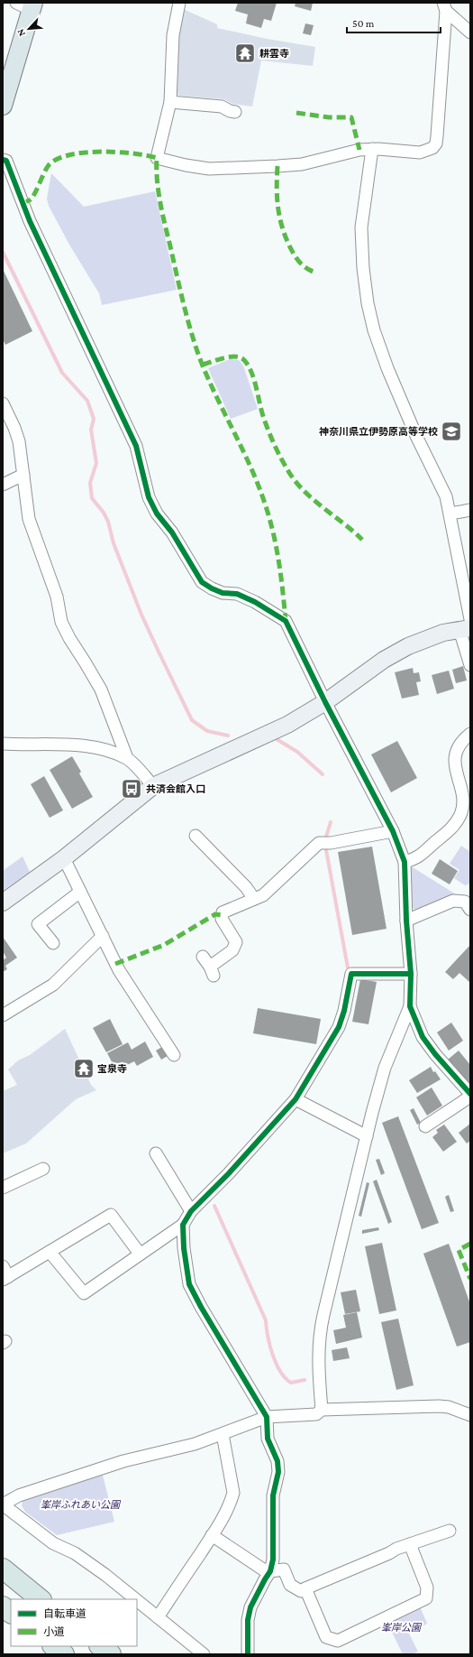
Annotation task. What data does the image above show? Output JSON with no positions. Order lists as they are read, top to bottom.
{
  "parks": ["峯岸ふれあい公園", "峯岸公園"],
  "places": {
    "temple": ["耕雲寺", "宝泉寺"],
    "school or university": ["神奈川県立伊勢原高等学校"],
    "bus stop": ["共済会館入口"]
  },
  "legend": ["自転車道", "小道"],
  "scale_bar": "50 m",
  "north": "bottom left"
}
